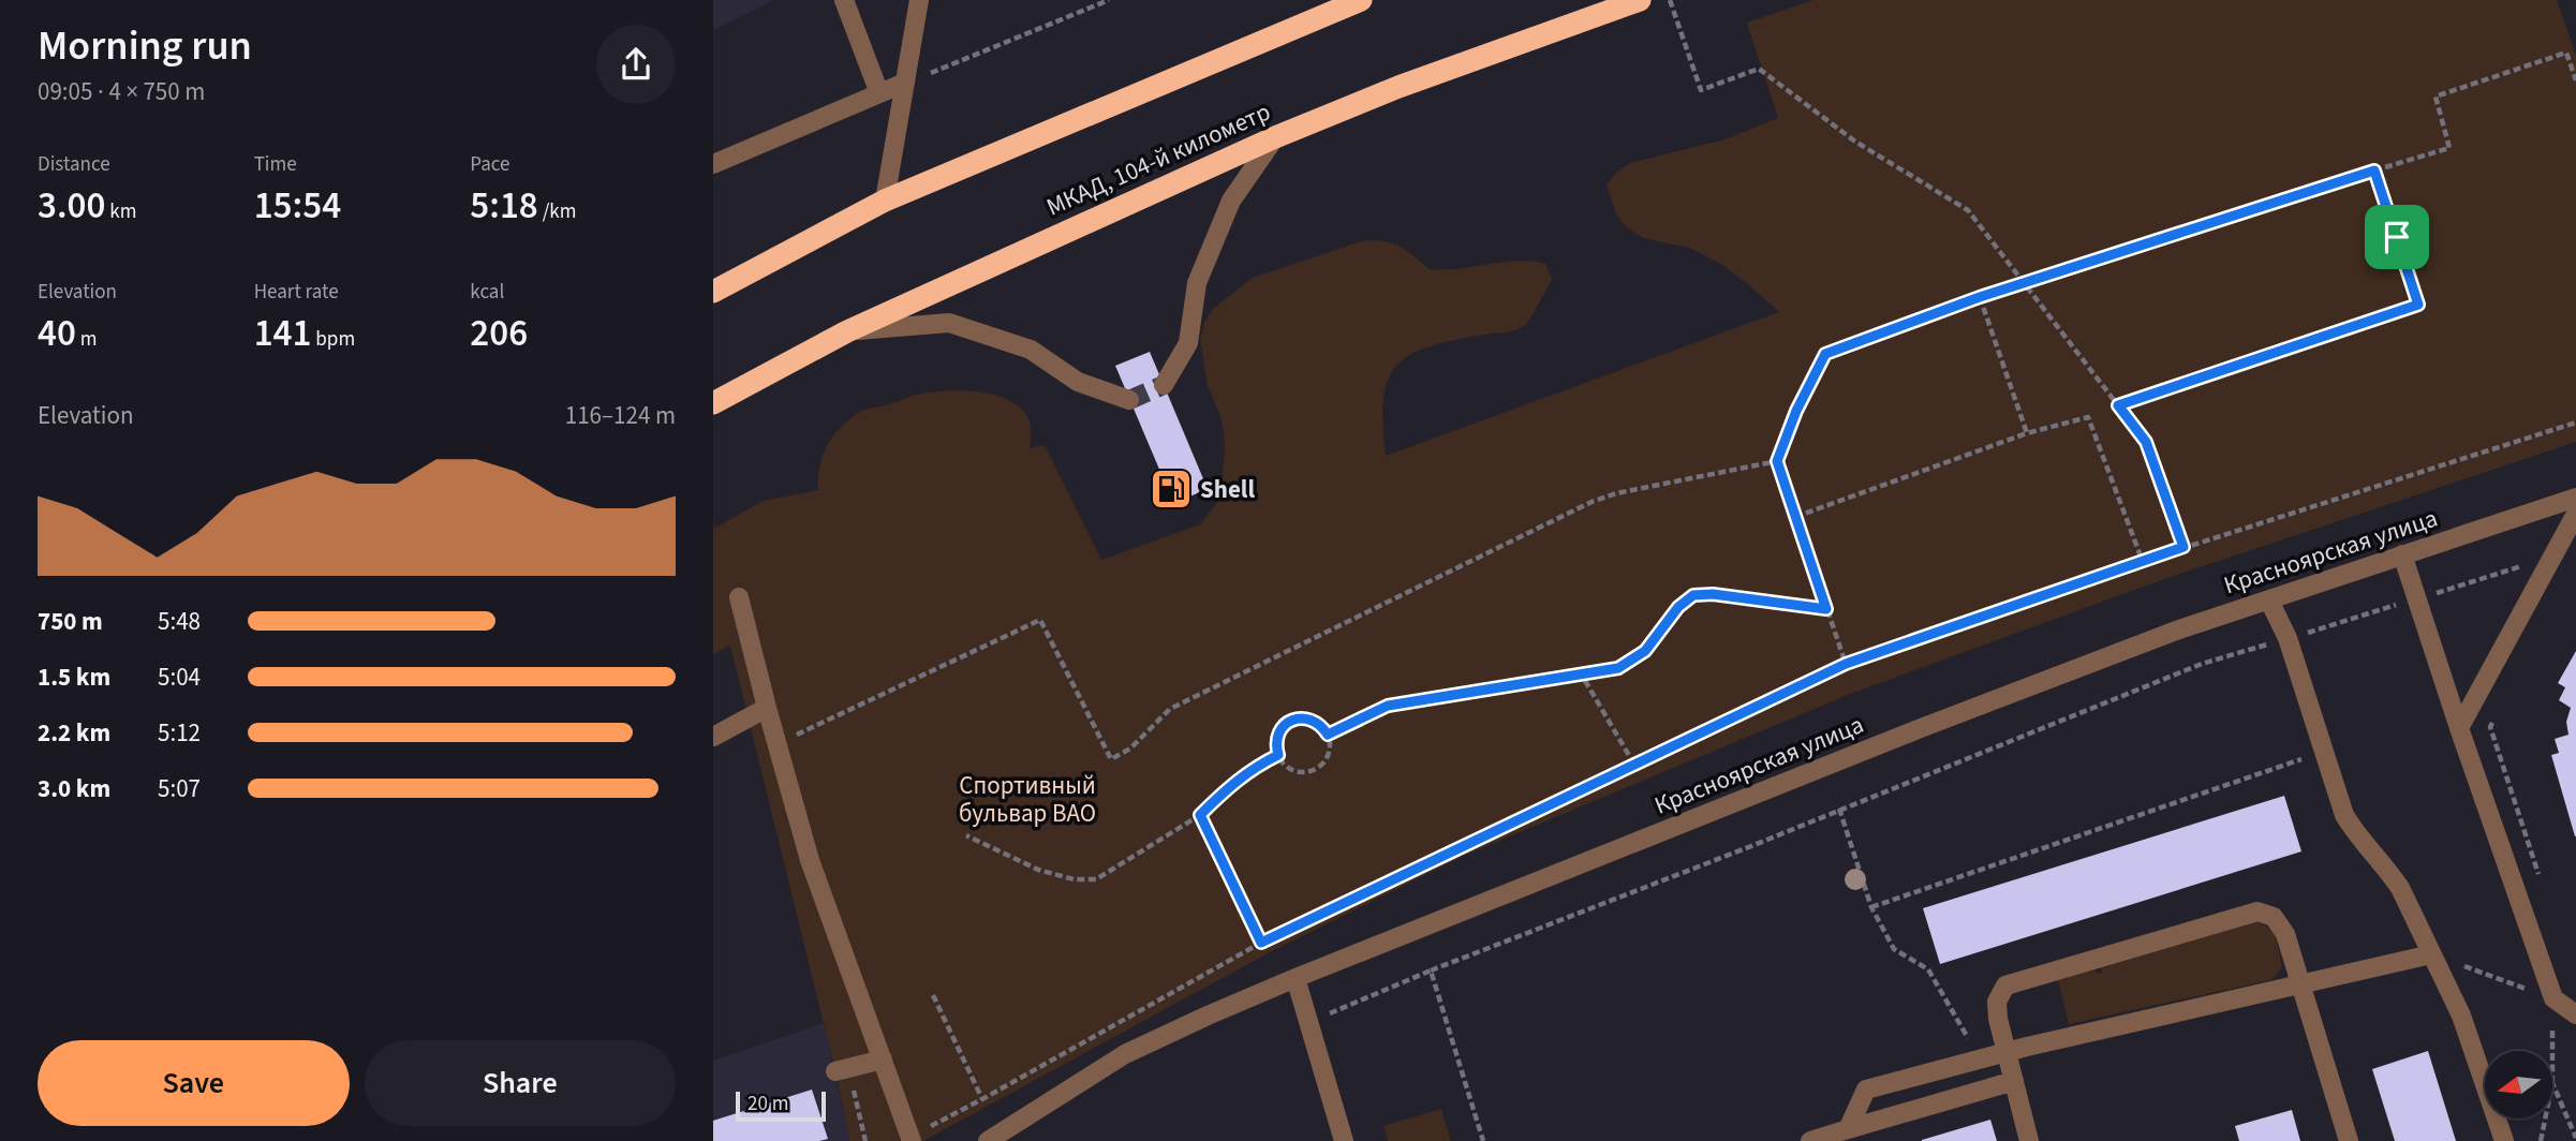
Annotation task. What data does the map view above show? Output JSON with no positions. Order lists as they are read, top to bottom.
{
  "streets": {
    "highway": ["МКАД, 104-й километр"],
    "street": ["Красноярская улица"]
  },
  "parks": ["Спортивный бульвар ВАО"],
  "places": {
    "fuel station": ["Shell"]
  },
  "scale_bar": "20 m",
  "north": "left",
  "page": {
    "heading": ["Morning run", "09:05 · 4 × 750 m"],
    "stats": [
      ["Distance", "3.00 km"],
      ["Time", "15:54"],
      ["Pace", "5:18 /km"],
      ["Elevation", "40 m"],
      ["Heart rate", "141 bpm"],
      ["kcal", "206"]
    ],
    "chart": ["Elevation", "116–124 m"],
    "list": [
      {
        "name": "750 m",
        "note": "5:48"
      },
      {
        "name": "1.5 km",
        "note": "5:04"
      },
      {
        "name": "2.2 km",
        "note": "5:12"
      },
      {
        "name": "3.0 km",
        "note": "5:07"
      }
    ],
    "buttons": ["Save", "Share"],
    "scale": "20 m"
  }
}
